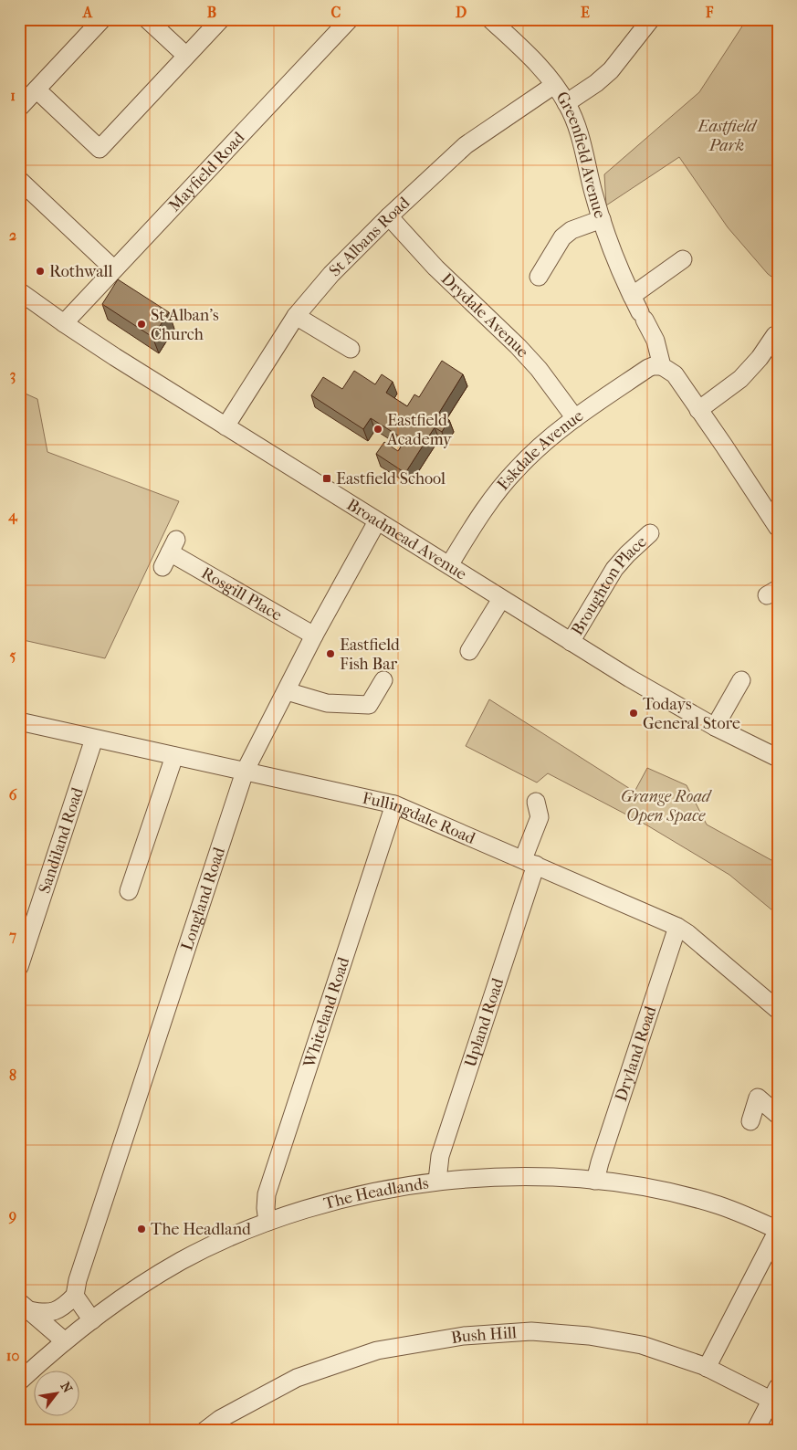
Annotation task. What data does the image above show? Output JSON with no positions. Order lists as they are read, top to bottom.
{
  "streets": {
    "street": [
      "Greenfield Avenue",
      "Mayfield Road",
      "St Albans Road",
      "Drydale Avenue",
      "Eskdale Avenue",
      "Broadmead Avenue",
      "Broughton Place",
      "Rosgill Place",
      "Fullingdale Road",
      "Sandiland Road",
      "Longland Road",
      "Whiteland Road",
      "Upland Road",
      "Dryland Road",
      "The Headlands",
      "Bush Hill"
    ]
  },
  "crossings": [
    ["Greenfield Avenue", "St Albans Road"],
    ["Greenfield Avenue", "Eskdale Avenue"],
    ["Mayfield Road", "Broadmead Avenue"],
    ["St Albans Road", "Drydale Avenue"],
    ["St Albans Road", "Broadmead Avenue"],
    ["Drydale Avenue", "Eskdale Avenue"],
    ["Eskdale Avenue", "Broadmead Avenue"],
    ["Broadmead Avenue", "Broughton Place"],
    ["Broadmead Avenue", "Longland Road"],
    ["Rosgill Place", "Longland Road"],
    ["Fullingdale Road", "Sandiland Road"],
    ["Fullingdale Road", "Longland Road"],
    ["Fullingdale Road", "Whiteland Road"],
    ["Fullingdale Road", "Upland Road"],
    ["Fullingdale Road", "Dryland Road"],
    ["Whiteland Road", "The Headlands"],
    ["Upland Road", "The Headlands"],
    ["Dryland Road", "The Headlands"]
  ],
  "parks": ["Eastfield Park", "Grange Road Open Space"],
  "places": {
    "other": [
      "Rothwall",
      "St Alban's Church",
      "Eastfield Academy",
      "Eastfield Fish Bar",
      "Todays General Store",
      "The Headland"
    ],
    "transit": ["Eastfield School"]
  },
  "north": "top right",
  "grid": {
    "columns": [
      "A",
      "B",
      "C",
      "D",
      "E",
      "F"
    ],
    "rows": [
      "1",
      "2",
      "3",
      "4",
      "5",
      "6",
      "7",
      "8",
      "9",
      "10"
    ]
  }
}
